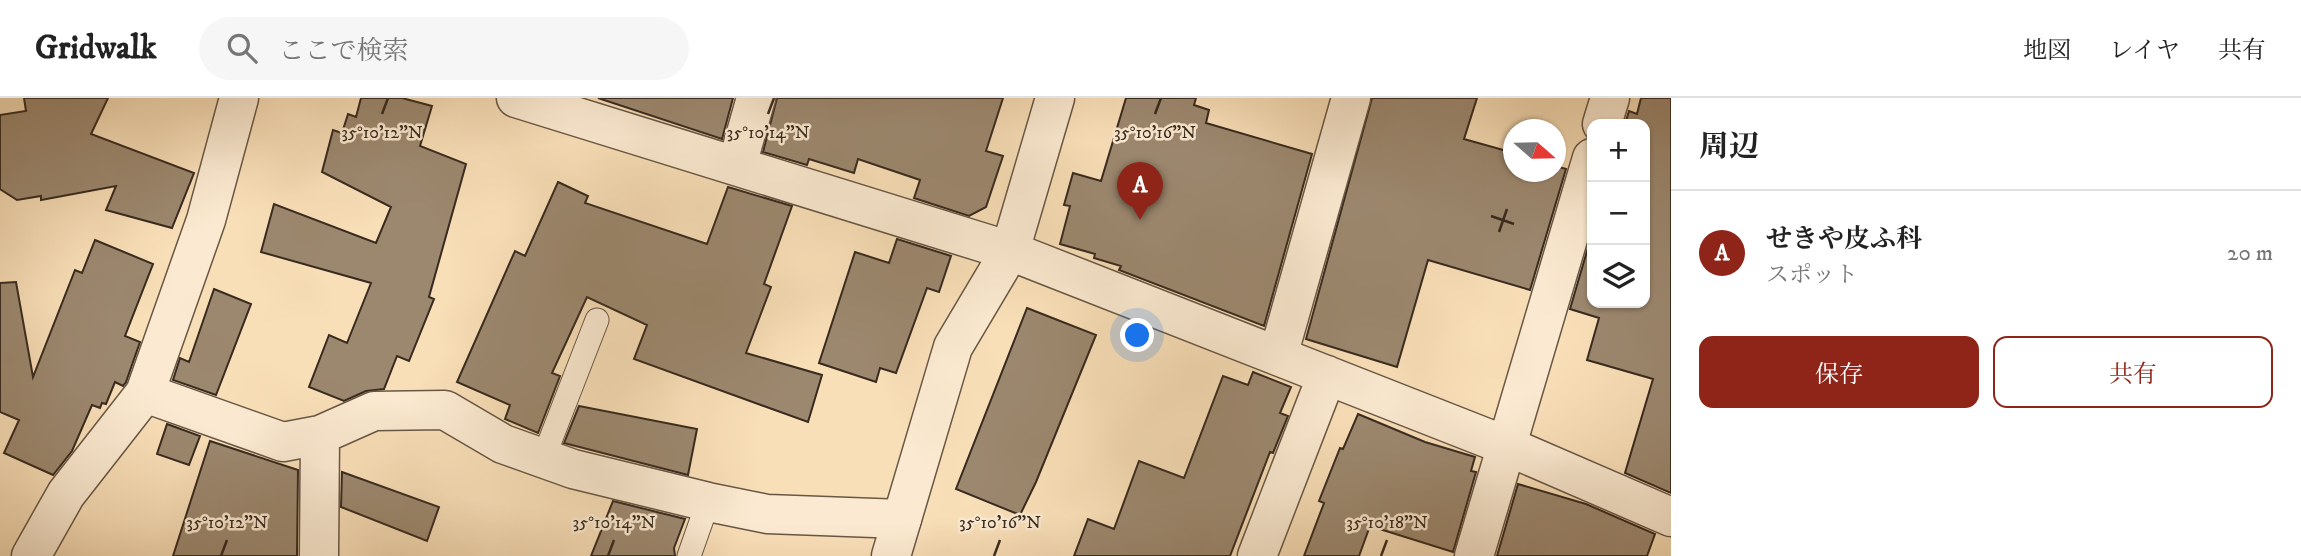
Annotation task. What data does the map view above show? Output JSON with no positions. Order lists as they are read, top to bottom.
{
  "north": "right",
  "page": {
    "header": "Gridwalk",
    "search": "ここで検索",
    "nav": ["地図", "レイヤ", "共有"],
    "heading": "周辺",
    "map_buttons": ["+", "−"],
    "pins": "A",
    "list": [
      {
        "mark": "A",
        "name": "せきや皮ふ科",
        "note": "スポット",
        "value": "20 m"
      }
    ],
    "buttons": ["保存", "共有"]
  },
  "coordinates": [
    "35°10'16\"N",
    "35°10'12\"N",
    "35°10'14\"N",
    "35°10'18\"N"
  ]
}
